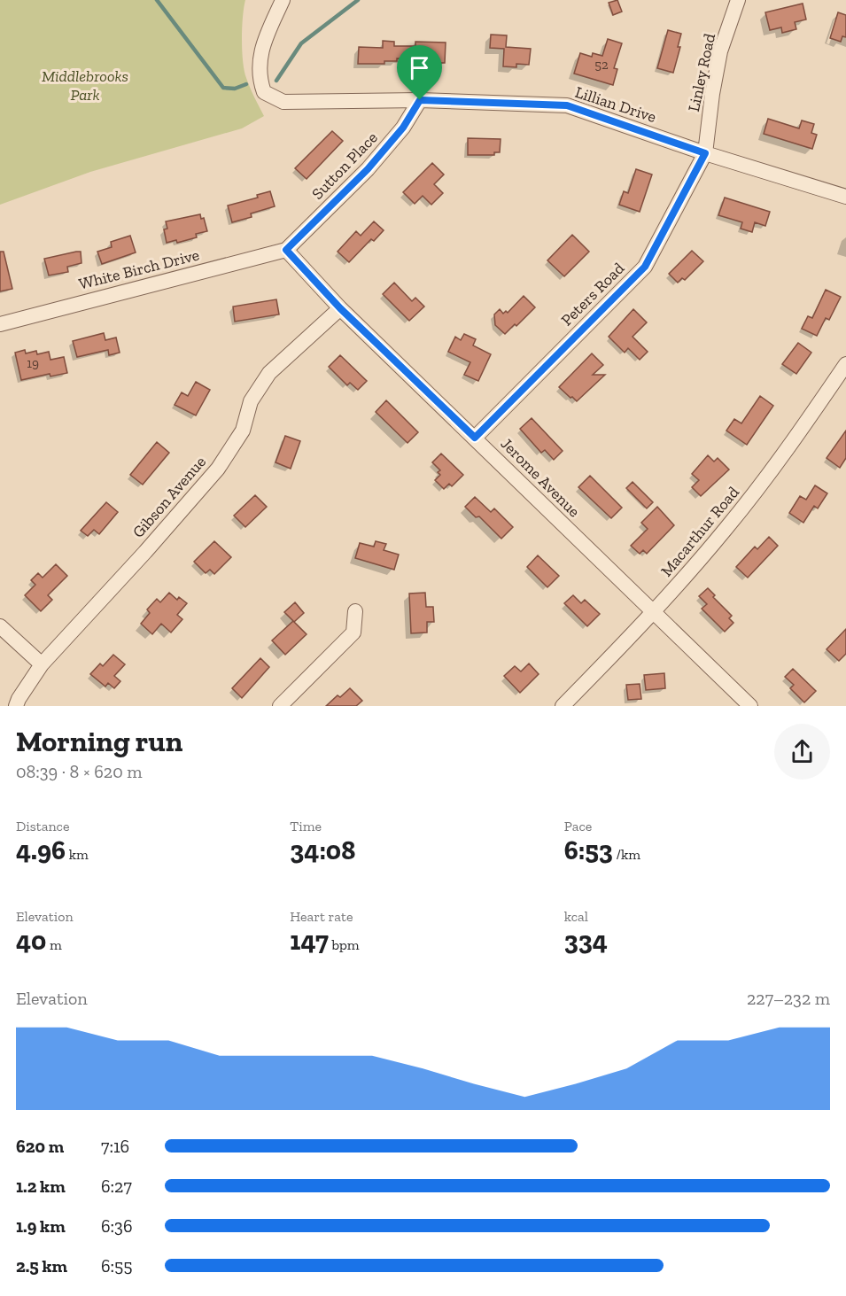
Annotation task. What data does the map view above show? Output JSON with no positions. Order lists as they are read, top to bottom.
{
  "streets": {
    "street": [
      "Linley Road",
      "Lillian Drive",
      "Sutton Place",
      "White Birch Drive",
      "Peters Road",
      "Jerome Avenue",
      "Gibson Avenue",
      "Macarthur Road"
    ]
  },
  "crossings": [
    ["Linley Road", "Lillian Drive"],
    ["Linley Road", "Peters Road"],
    ["Lillian Drive", "Sutton Place"],
    ["Lillian Drive", "Peters Road"],
    ["Sutton Place", "White Birch Drive"],
    ["Sutton Place", "Jerome Avenue"],
    ["White Birch Drive", "Jerome Avenue"],
    ["Peters Road", "Jerome Avenue"],
    ["Jerome Avenue", "Gibson Avenue"],
    ["Jerome Avenue", "Macarthur Road"]
  ],
  "parks": ["Middlebrooks Park"],
  "house_numbers": ["52", "19"],
  "page": {
    "heading": ["Morning run", "08:39 · 8 × 620 m"],
    "stats": [
      ["Distance", "4.96 km"],
      ["Time", "34:08"],
      ["Pace", "6:53 /km"],
      ["Elevation", "40 m"],
      ["Heart rate", "147 bpm"],
      ["kcal", "334"]
    ],
    "chart": ["Elevation", "227–232 m"],
    "list": [
      {
        "name": "620 m",
        "note": "7:16"
      },
      {
        "name": "1.2 km",
        "note": "6:27"
      },
      {
        "name": "1.9 km",
        "note": "6:36"
      },
      {
        "name": "2.5 km",
        "note": "6:55"
      }
    ]
  }
}
